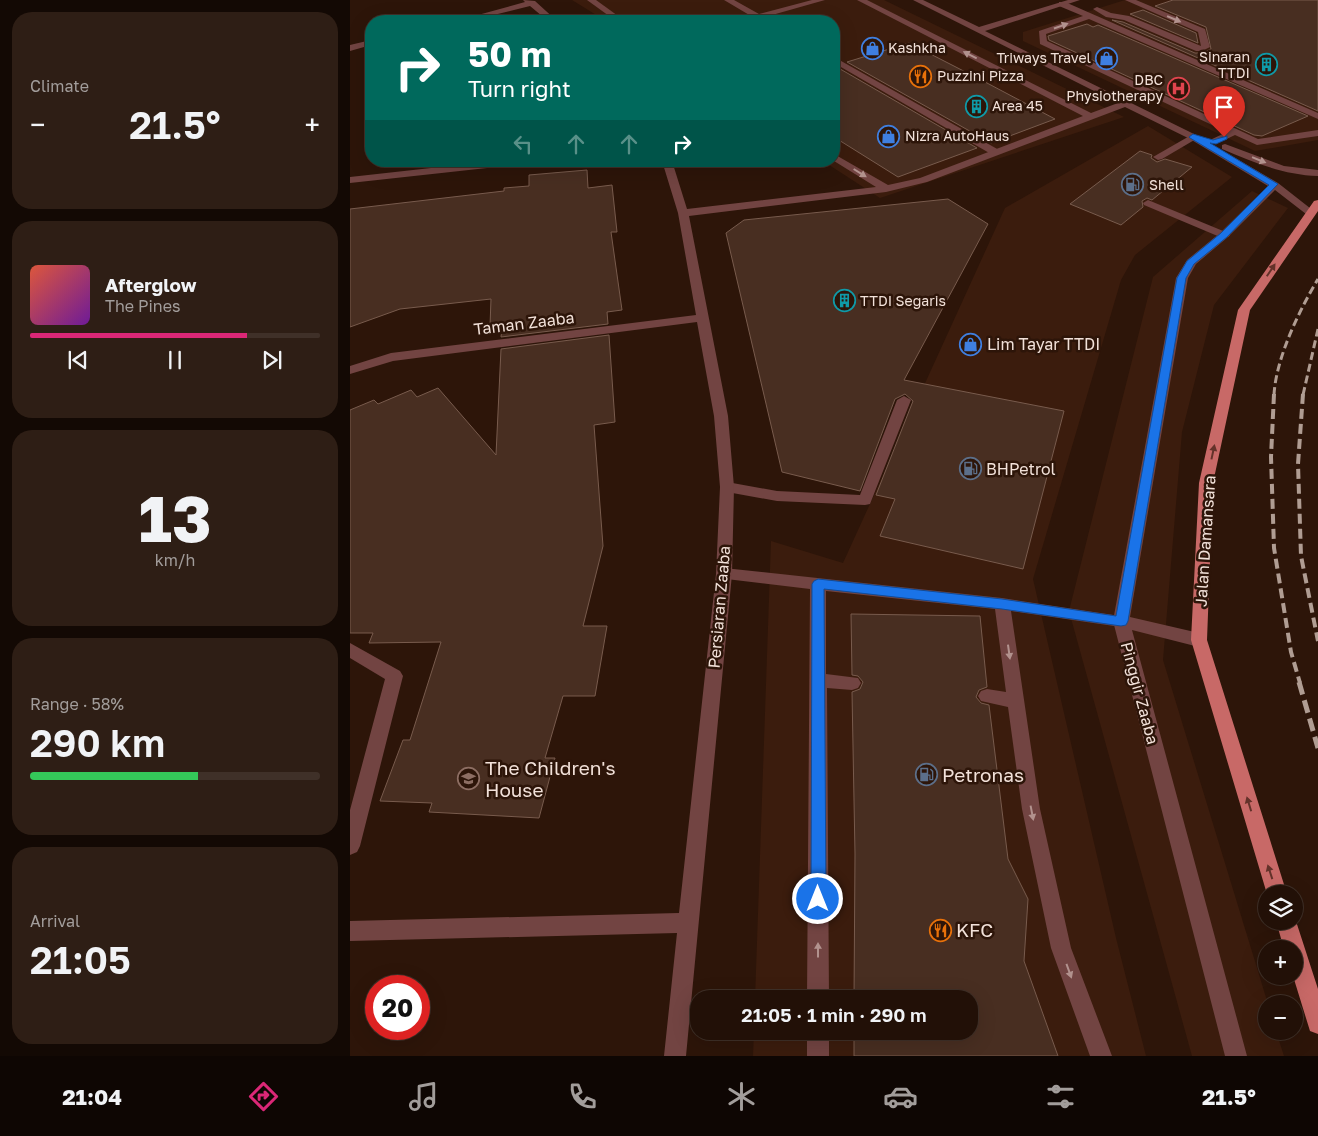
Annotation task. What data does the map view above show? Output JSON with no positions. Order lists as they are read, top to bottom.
{
  "streets": {
    "main road": ["Jalan Damansara"],
    "street": ["Taman Zaaba", "Persiaran Zaaba", "Pinggir Zaaba"]
  },
  "crossings": [
    ["Taman Zaaba", "Persiaran Zaaba"]
  ],
  "one_way": ["Jalan Damansara"],
  "places": {
    "shop": [
      "Kashkha",
      "Triways Travel",
      "Nizra AutoHaus",
      "Lim Tayar TTDI"
    ],
    "building": ["Sinaran TTDI", "Area 45", "TTDI Segaris"],
    "restaurant": ["Puzzini Pizza", "KFC"],
    "hospital": ["DBC Physiotherapy"],
    "fuel station": ["Shell", "BHPetrol", "Petronas"],
    "school or university": ["The Children's House"]
  },
  "page": {
    "tile": [
      "Climate",
      ["13", "km/h"],
      ["Range · 58%", "290 km"],
      ["Arrival", "21:05"]
    ],
    "turn": ["50 m", "Turn right"],
    "heat": ["−", "21.5°", "+"],
    "song": ["Afterglow", "The Pines"],
    "map_buttons": ["+", "−"],
    "limit": "20",
    "trip": "21:05 · 1 min · 290 m",
    "tabs": ["21:04", "21.5°"]
  }
}
